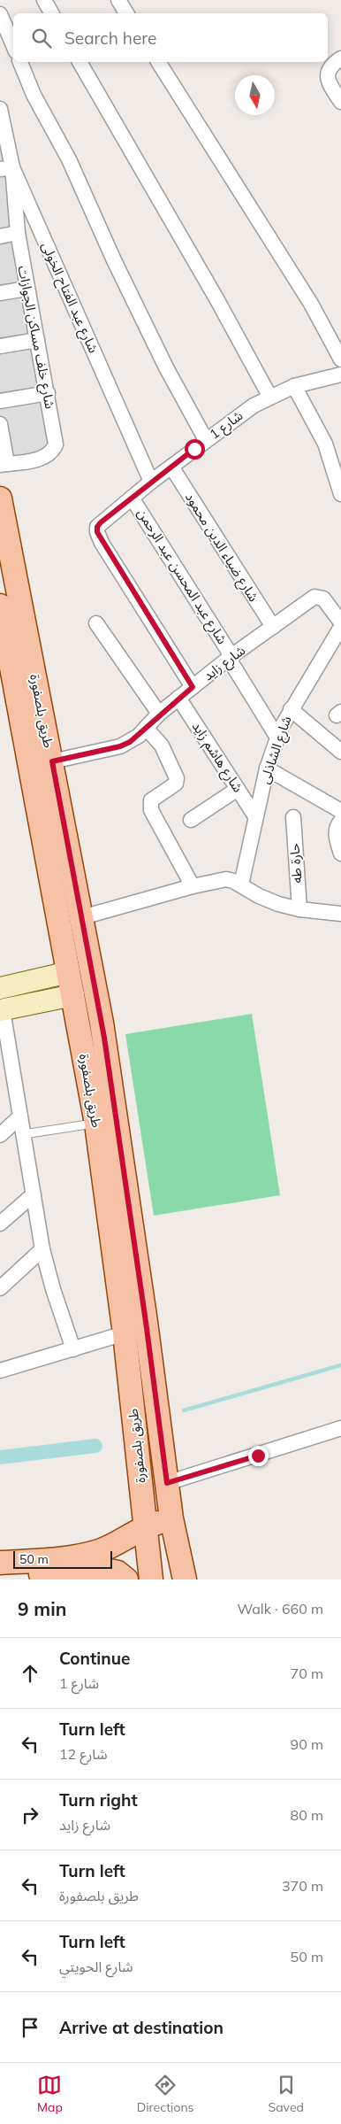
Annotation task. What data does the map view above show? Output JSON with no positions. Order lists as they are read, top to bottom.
{
  "streets": {
    "main road": ["طريق بلصفورة"],
    "street": [
      "شارع عبد الفتاح الخولى",
      "شارع خلف مساكن الجوازات",
      "شارع 1",
      "شارع ضياء الدين محمود",
      "شارع عبد المحسن عبد الرحمن",
      "شارع زايد",
      "شارع الشاذلى",
      "شارع هاشم زايد",
      "حارة طه"
    ]
  },
  "crossings": [
    ["شارع عبد الفتاح الخولى", "شارع خلف مساكن الجوازات"],
    ["شارع عبد الفتاح الخولى", "شارع 1"],
    ["شارع 1", "شارع ضياء الدين محمود"],
    ["شارع 1", "شارع عبد المحسن عبد الرحمن"],
    ["شارع 1", "شارع زايد"],
    ["شارع ضياء الدين محمود", "شارع زايد"],
    ["شارع عبد المحسن عبد الرحمن", "شارع زايد"],
    ["شارع عبد المحسن عبد الرحمن", "شارع الشاذلى"],
    ["شارع زايد", "طريق بلصفورة"],
    ["شارع زايد", "شارع الشاذلى"],
    ["شارع زايد", "شارع هاشم زايد"],
    ["شارع الشاذلى", "شارع هاشم زايد"]
  ],
  "scale_bar": "50 m",
  "north": "bottom",
  "page": {
    "search": "Search here",
    "scale": "50 m",
    "heading": ["9 min", "Walk · 660 m"],
    "list": [
      ["Continue", "شارع 1", "70 m"],
      ["Turn left", "شارع 12", "90 m"],
      ["Turn right", "شارع زايد", "80 m"],
      ["Turn left", "طريق بلصفورة", "370 m"],
      ["Turn left", "شارع الحويتي", "50 m"],
      "Arrive at destination"
    ],
    "nav": ["Map", "Directions", "Saved"]
  }
}
